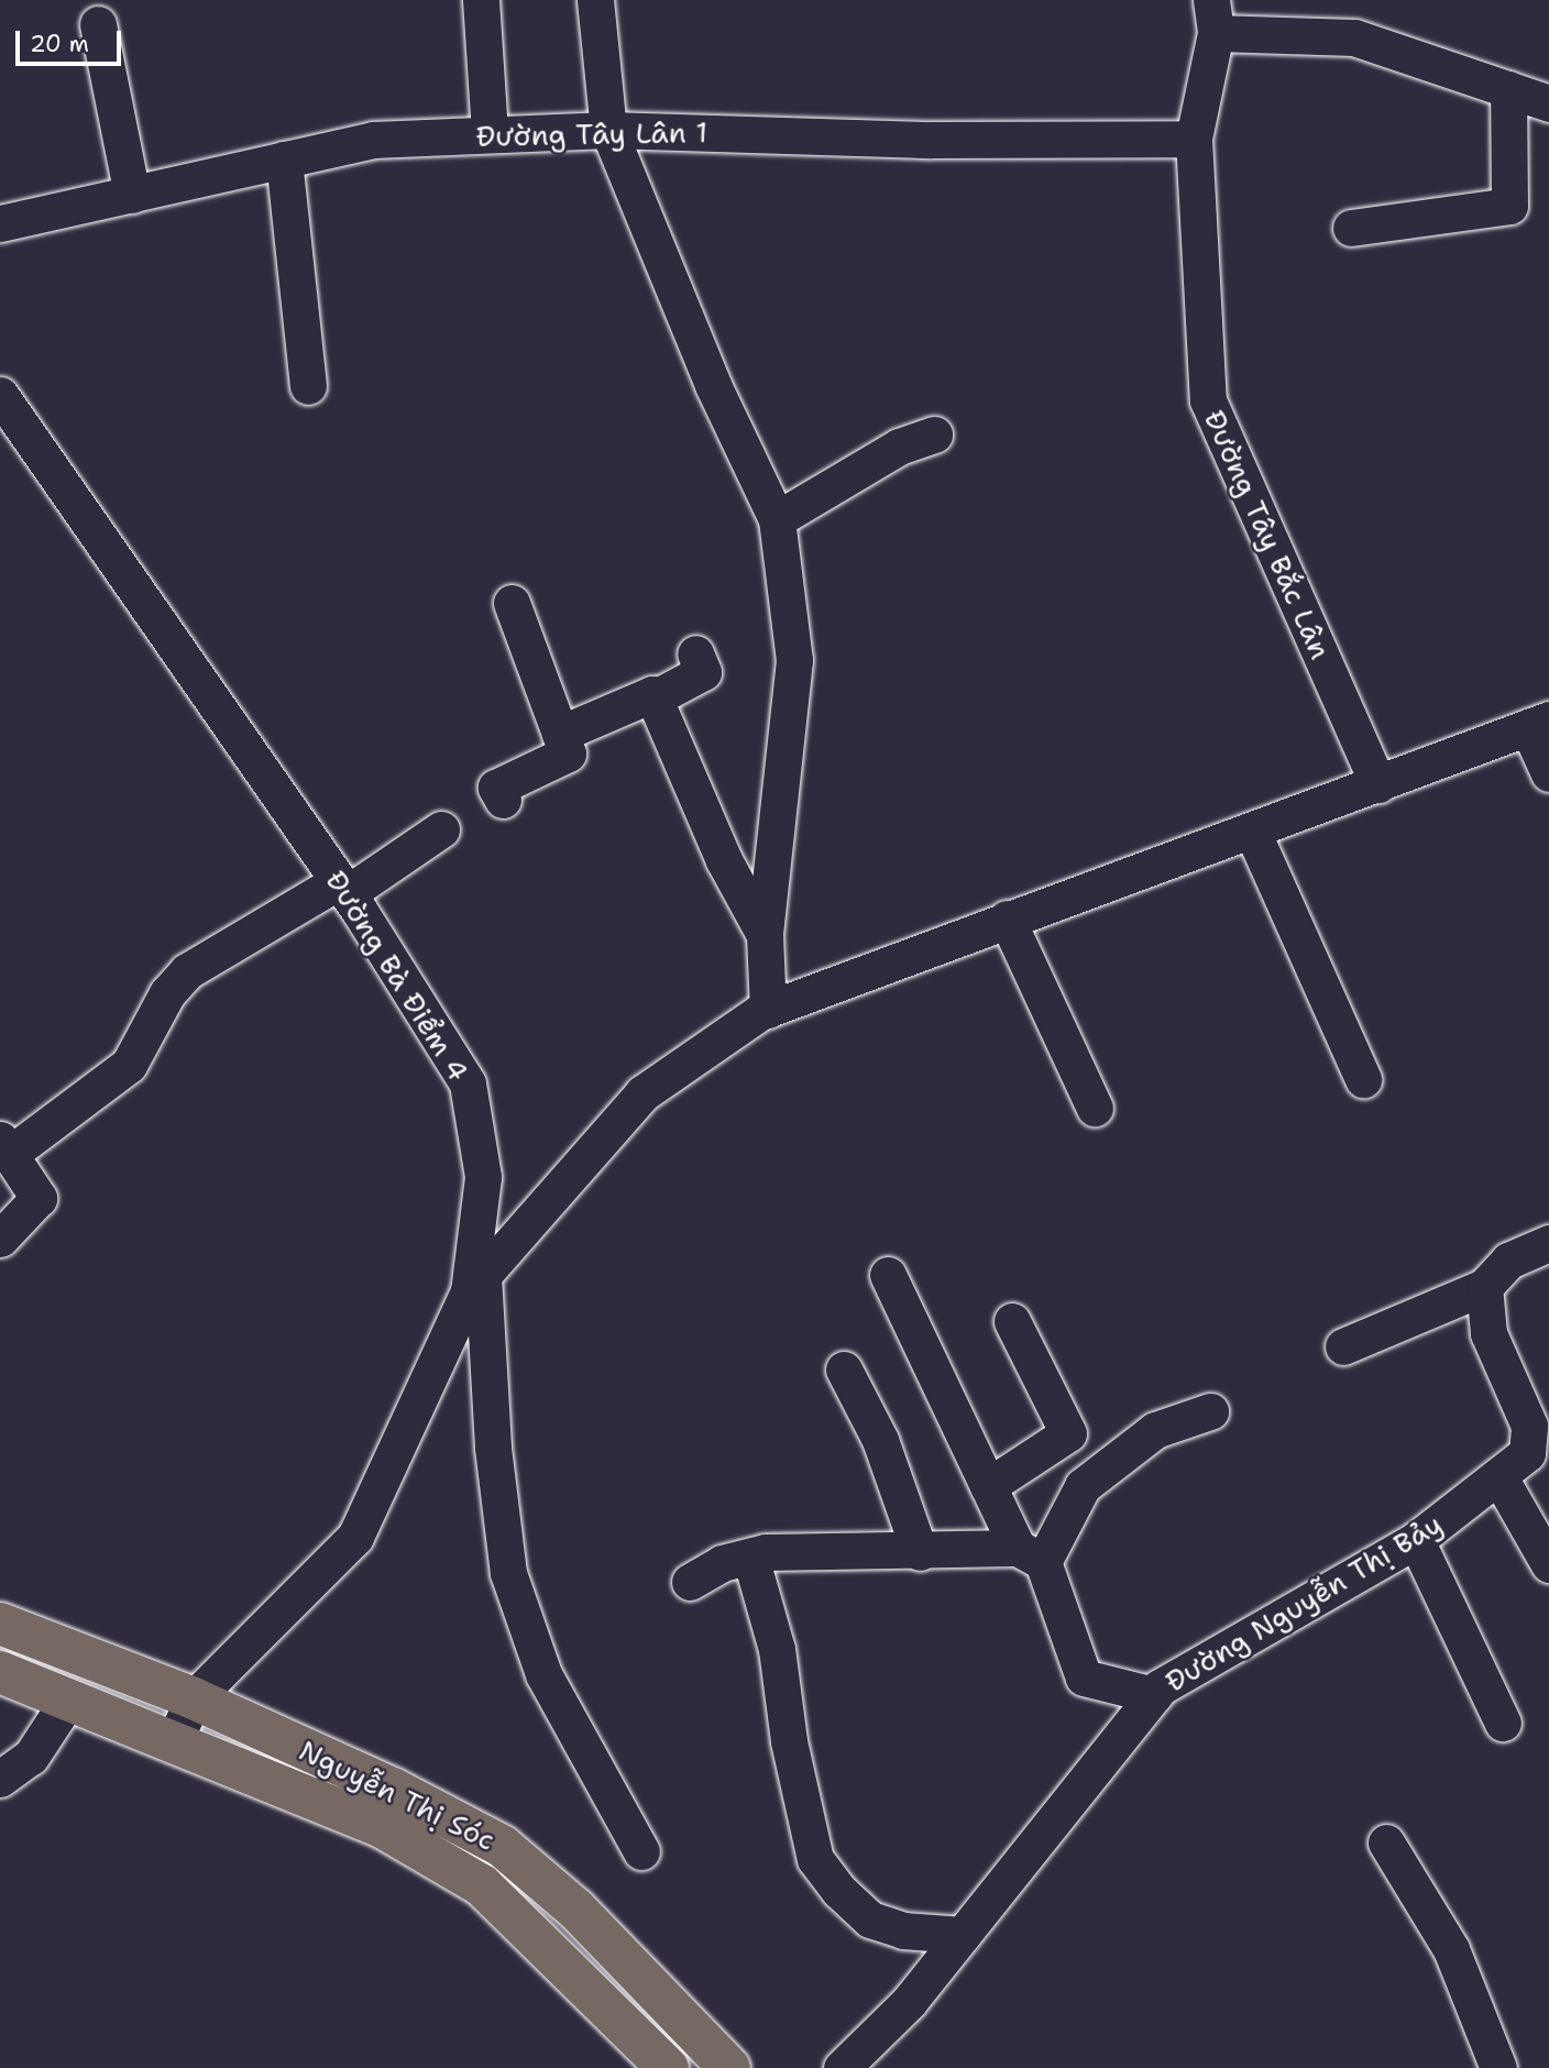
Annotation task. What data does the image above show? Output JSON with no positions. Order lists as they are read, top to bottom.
{
  "streets": {
    "main road": ["Nguyễn Thị Sóc"],
    "street": [
      "Đường Tây Lân 1",
      "Đường Tây Bắc Lân",
      "Đường Bà Điểm 4",
      "Đường Nguyễn Thị Bảy"
    ]
  },
  "crossings": [
    ["Đường Tây Lân 1", "Đường Tây Bắc Lân"],
    ["Đường Bà Điểm 4", "Nguyễn Thị Sóc"]
  ],
  "scale_bar": "20 m"
}
